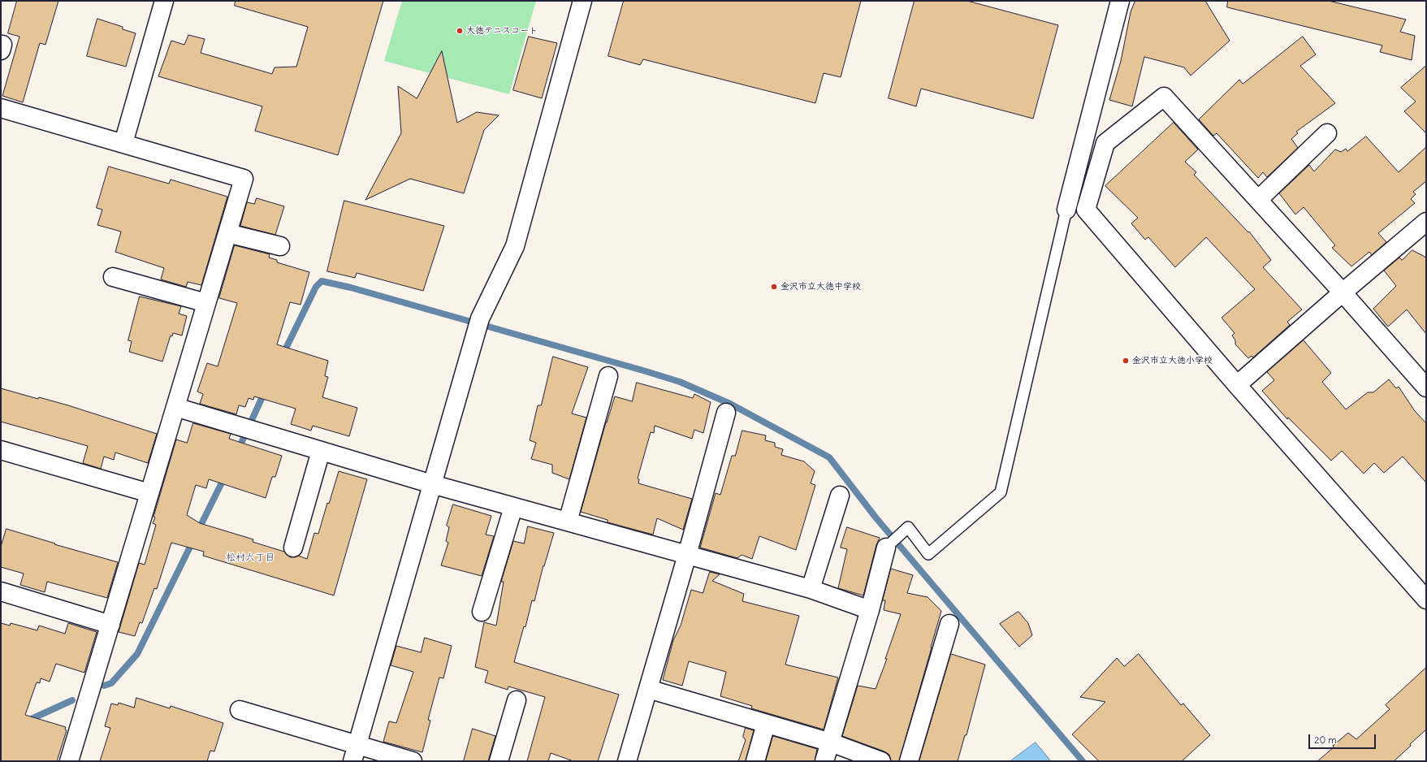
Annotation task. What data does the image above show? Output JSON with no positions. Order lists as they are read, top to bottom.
{
  "districts": ["松村六丁目"],
  "places": ["大徳テニスコート", "金沢市立大徳中学校", "金沢市立大徳小学校"],
  "scale_bar": "20 m"
}
